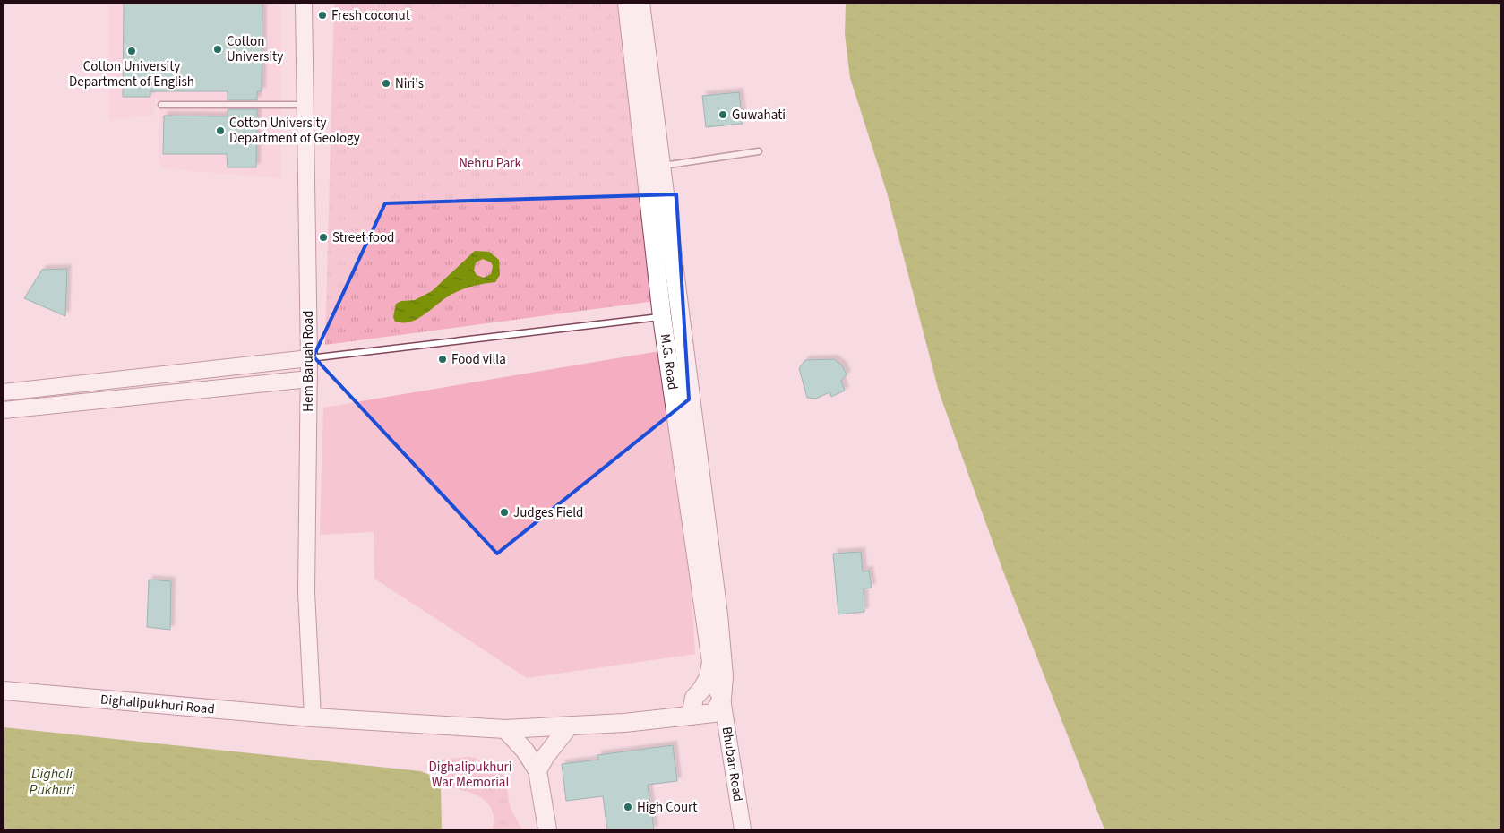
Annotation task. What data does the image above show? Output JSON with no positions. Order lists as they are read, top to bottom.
{
  "streets": {
    "main road": ["M.G. Road", "Dighalipukhuri Road"],
    "street": ["Hem Baruah Road", "Bhuban Road"]
  },
  "crossings": [
    ["Hem Baruah Road", "Dighalipukhuri Road"],
    ["Dighalipukhuri Road", "Bhuban Road"]
  ],
  "water": ["Digholi Pukhuri"],
  "parks": ["Nehru Park", "Dighalipukhuri War Memorial"],
  "places": [
    "Fresh coconut",
    "Cotton University",
    "Cotton University Department of English",
    "Niri's",
    "Guwahati",
    "Cotton University Department of Geology",
    "Street food",
    "Food villa",
    "Judges Field",
    "High Court"
  ]
}
